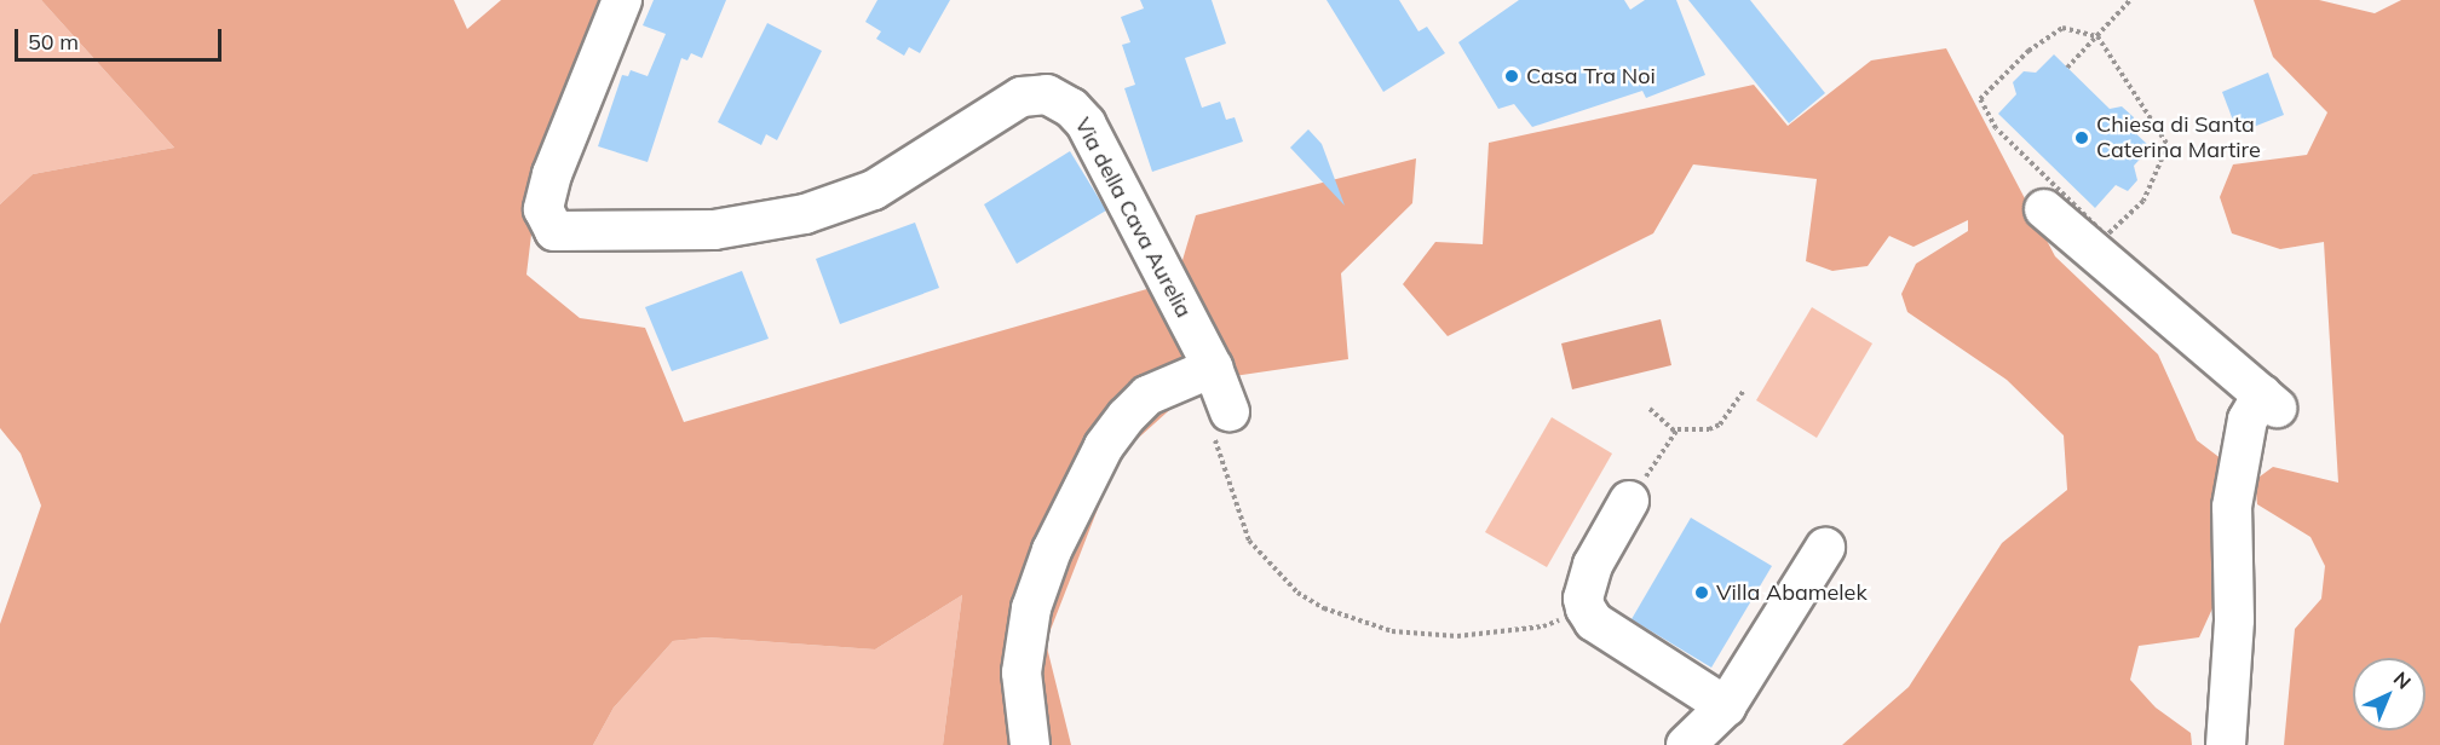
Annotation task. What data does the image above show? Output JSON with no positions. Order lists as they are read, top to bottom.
{
  "streets": {
    "street": ["Via della Cava Aurelia"]
  },
  "places": ["Casa Tra Noi", "Chiesa di Santa Caterina Martire", "Villa Abamelek"],
  "scale_bar": "50 m",
  "north": "top right"
}
